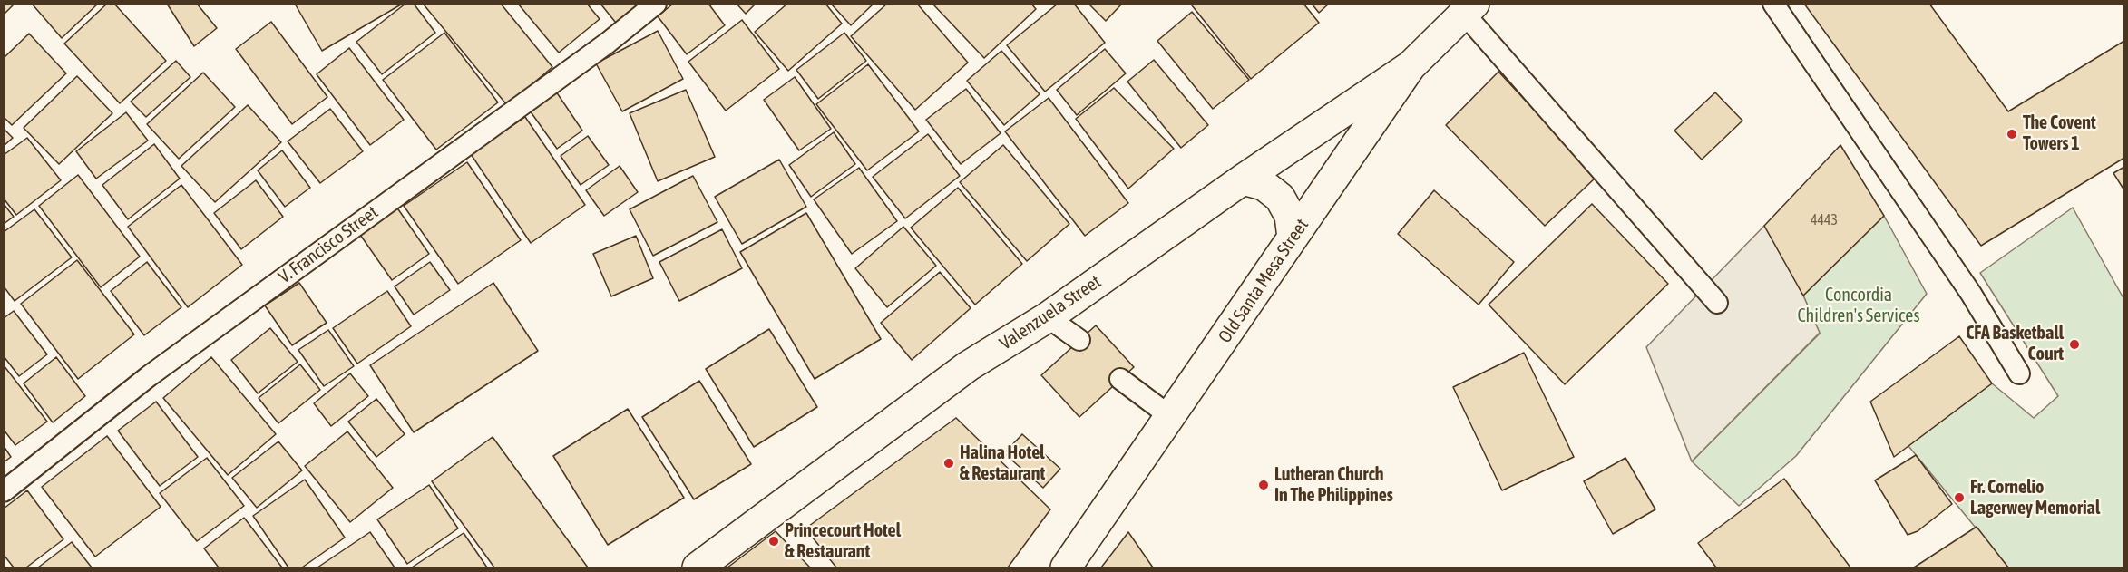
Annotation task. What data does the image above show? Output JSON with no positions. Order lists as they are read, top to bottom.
{
  "streets": {
    "main road": ["Old Santa Mesa Street", "Valenzuela Street"],
    "lane": ["V. Francisco Street"]
  },
  "crossings": [
    ["Old Santa Mesa Street", "Valenzuela Street"]
  ],
  "parks": ["Concordia Children's Services"],
  "places": [
    "The Covent Towers 1",
    "CFA Basketball Court",
    "Halina Hotel & Restaurant",
    "Lutheran Church In The Philippines",
    "Fr. Cornelio Lagerwey Memorial",
    "Princecourt Hotel & Restaurant"
  ],
  "house_numbers": ["4443"]
}
